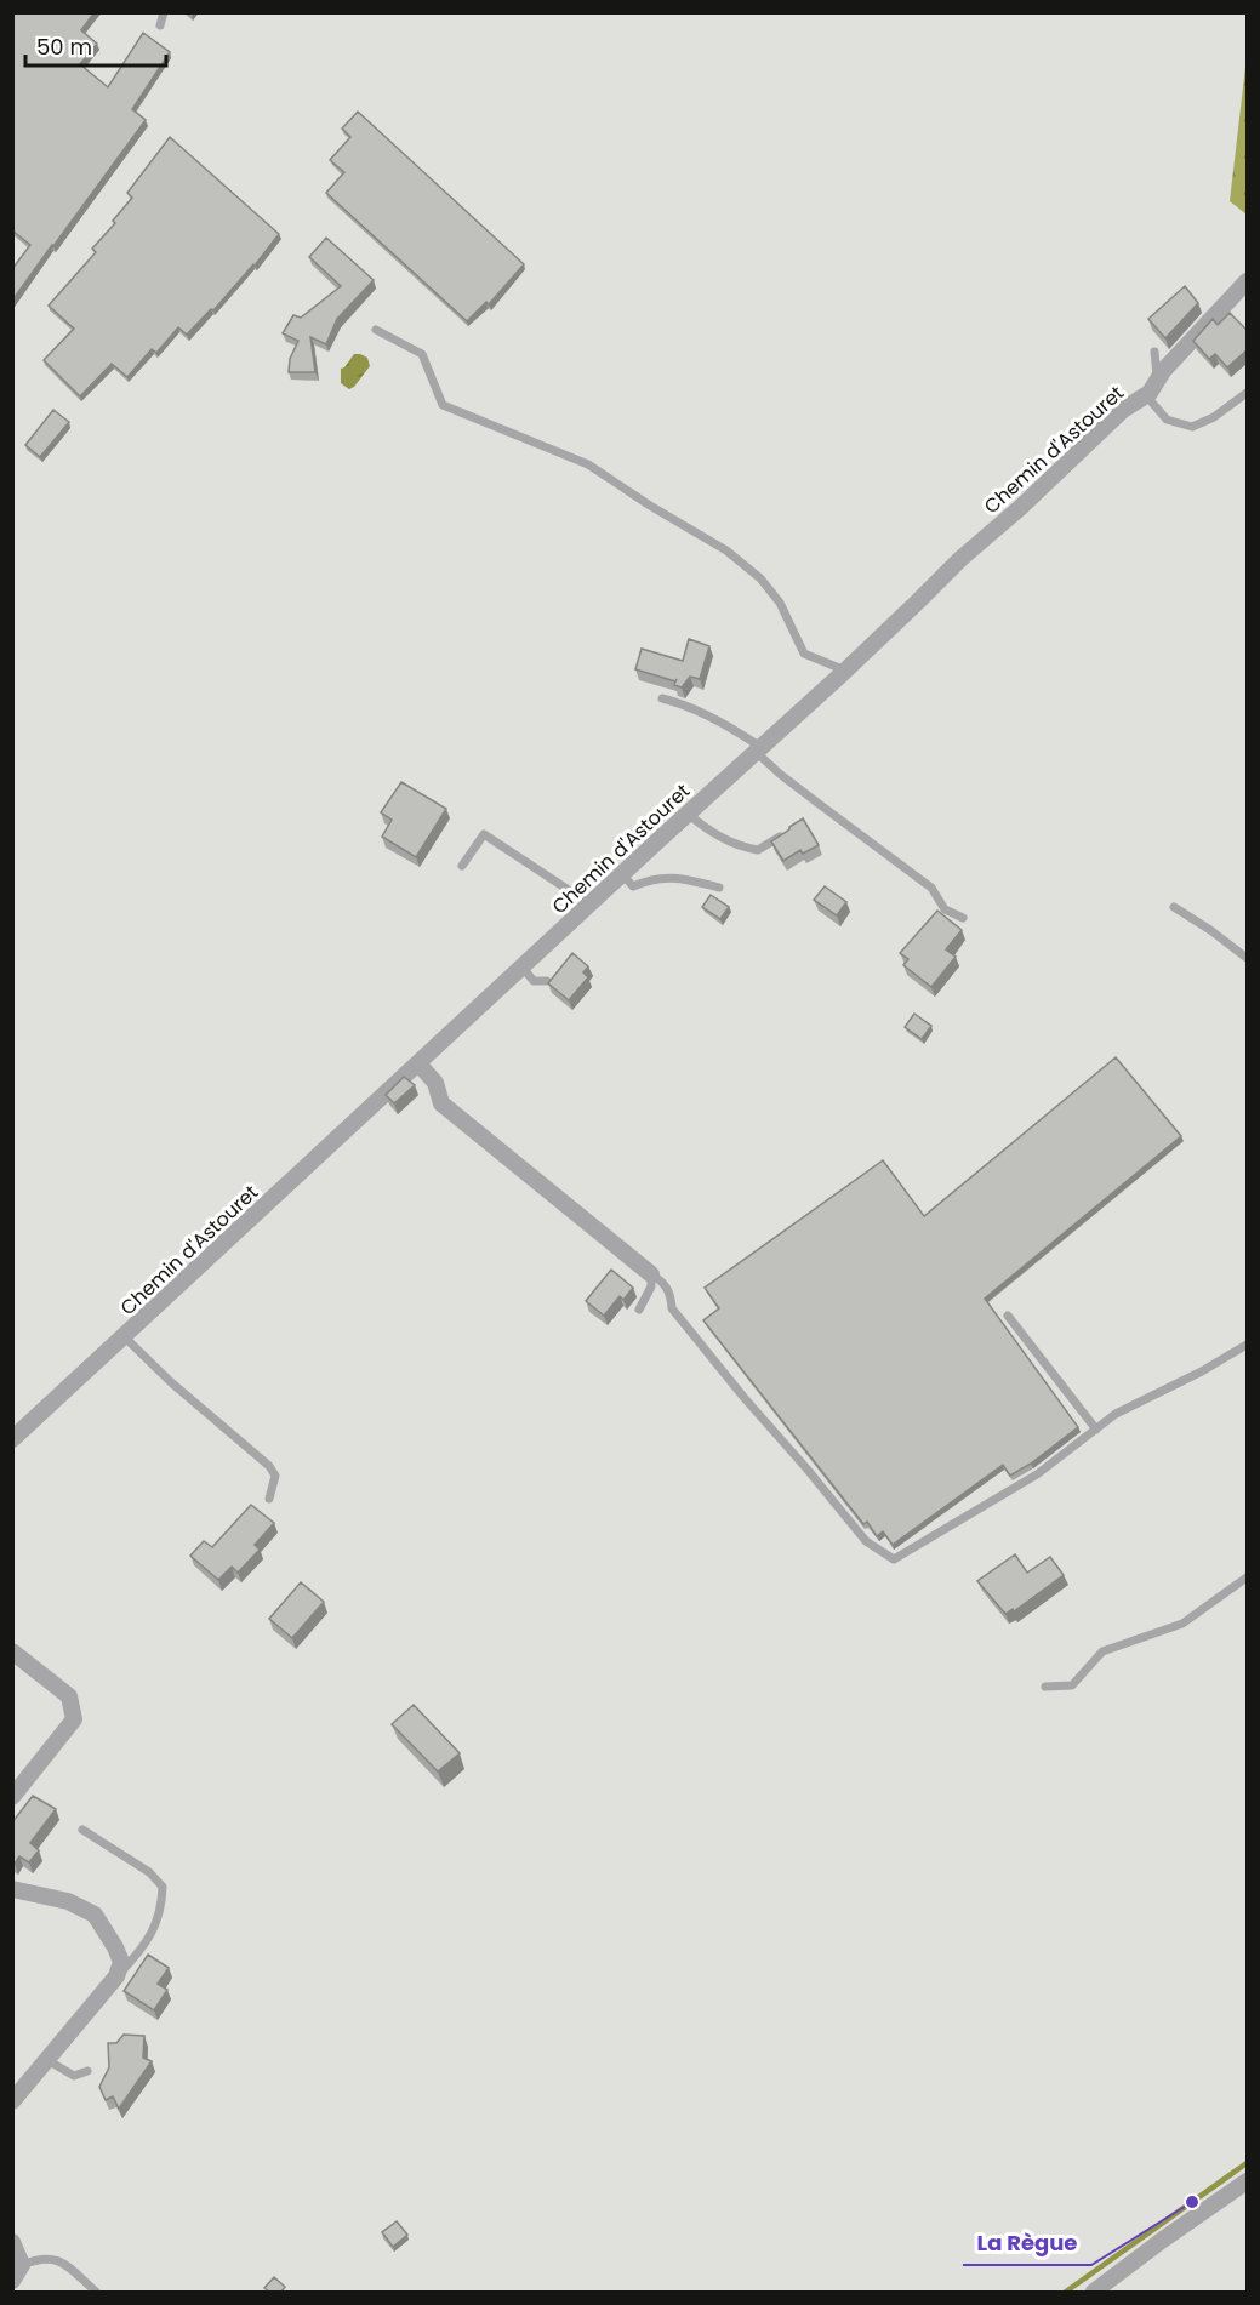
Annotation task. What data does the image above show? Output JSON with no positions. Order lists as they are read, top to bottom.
{
  "streets": {
    "street": ["Chemin d'Astouret"]
  },
  "places": ["La Règue"],
  "scale_bar": "50 m"
}
